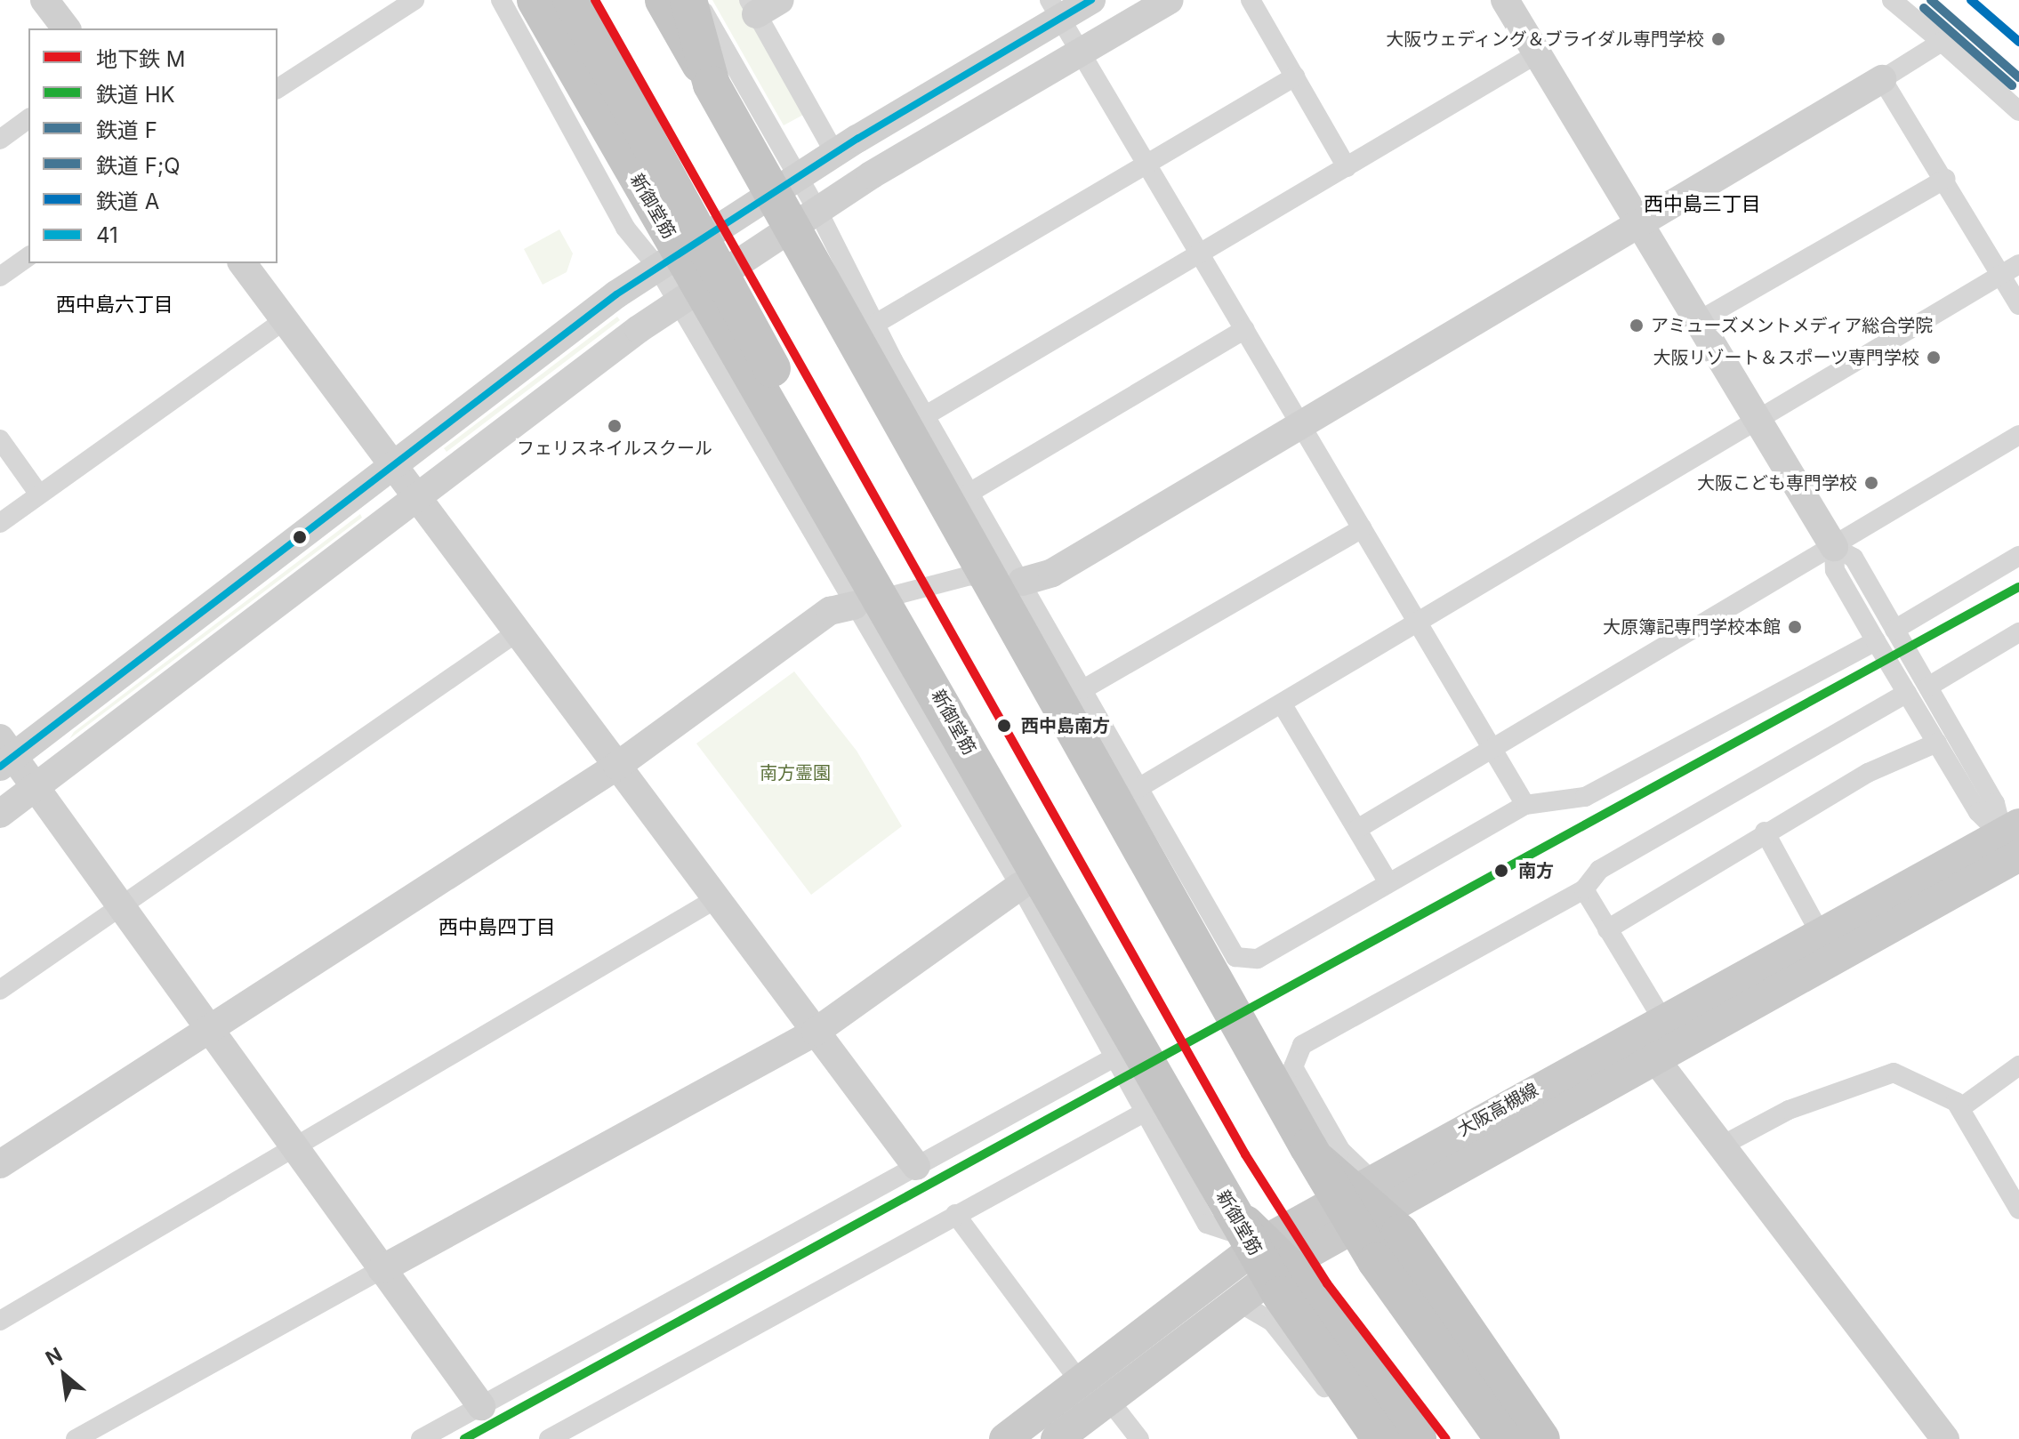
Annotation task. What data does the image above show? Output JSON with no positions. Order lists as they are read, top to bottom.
{
  "streets": {
    "highway": ["新御堂筋"],
    "main road": ["大阪高槻線"]
  },
  "districts": ["西中島三丁目", "西中島六丁目", "西中島四丁目"],
  "parks": ["南方霊園"],
  "places": [
    "大阪ウェディング＆ブライダル専門学校",
    "アミューズメントメディア総合学院",
    "大阪リゾート＆スポーツ専門学校",
    "フェリスネイルスクール",
    "大阪こども専門学校",
    "大原簿記専門学校本館",
    "西中島南方",
    "南方"
  ],
  "lines": [
    "metro line M",
    "rail line F",
    "rail line A",
    "transit line 41",
    "rail line F;Q",
    "rail line HK"
  ],
  "legend": [
    "地下鉄 M",
    "鉄道 HK",
    "鉄道 F",
    "鉄道 F;Q",
    "鉄道 A",
    "41"
  ],
  "north": "top left"
}
